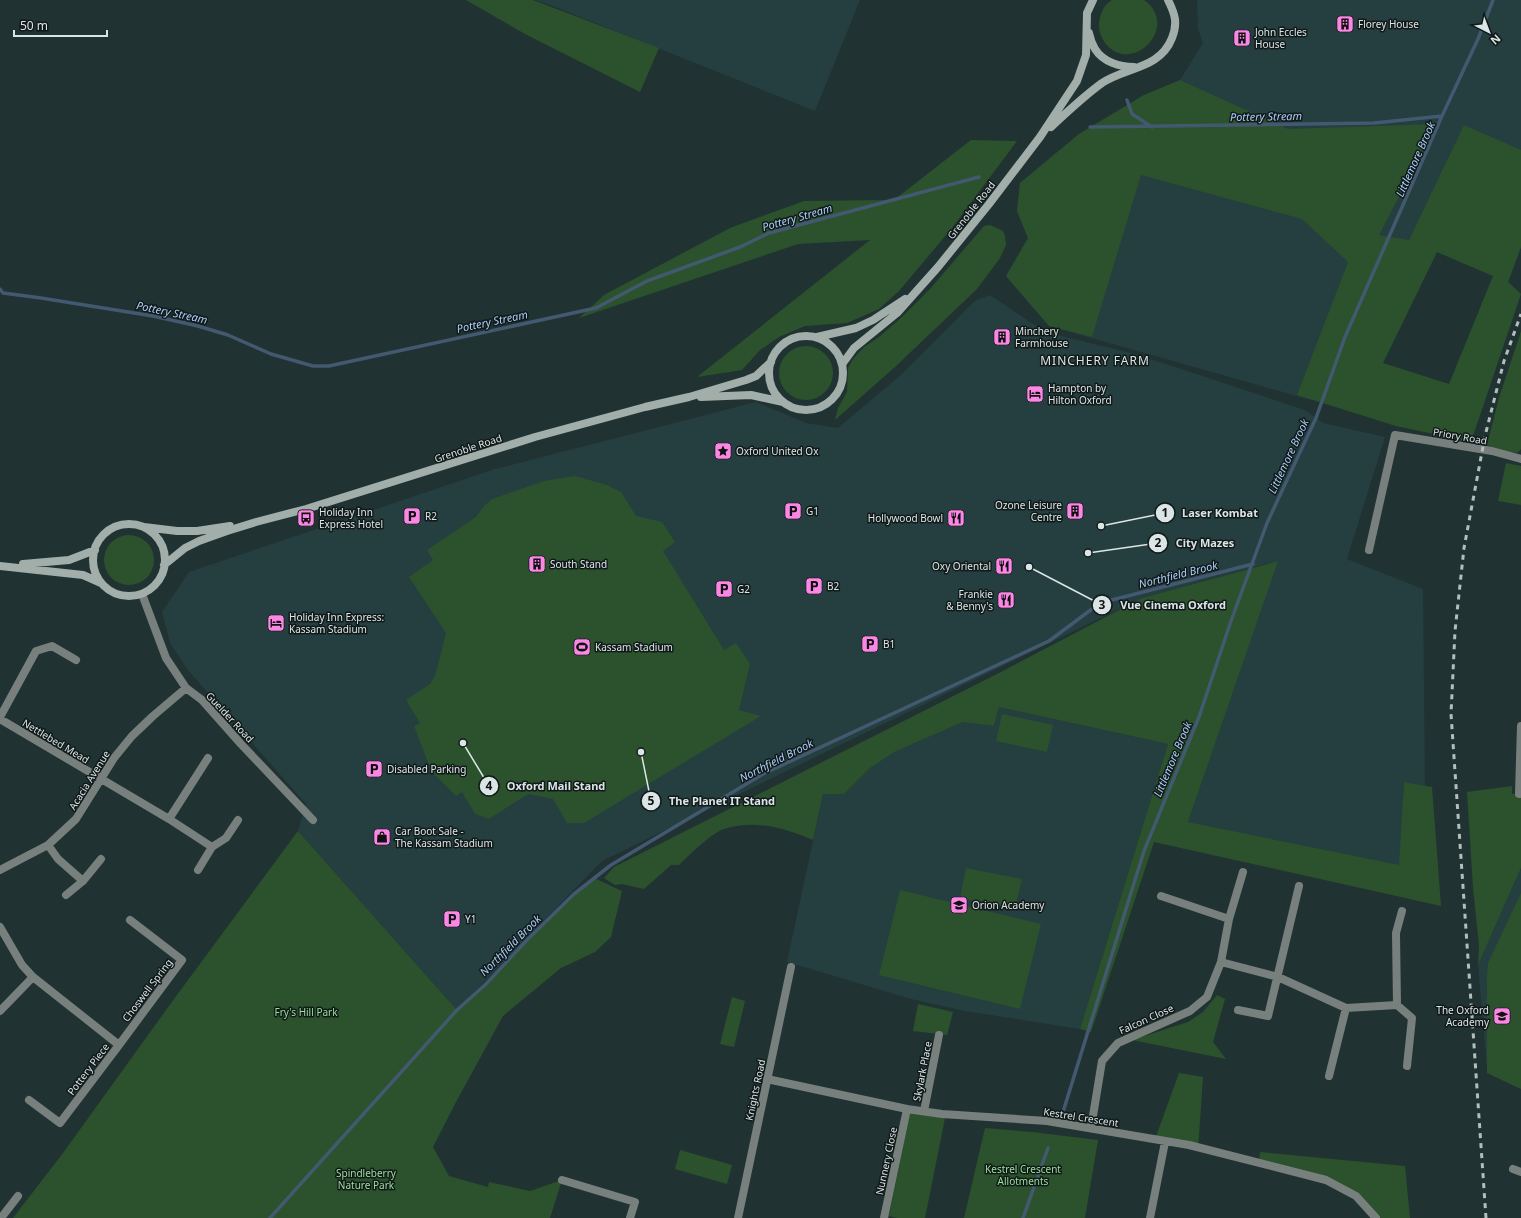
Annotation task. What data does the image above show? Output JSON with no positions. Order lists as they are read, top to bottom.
{
  "streets": {
    "street": [
      "Grenoble Road",
      "Priory Road",
      "Guelder Road",
      "Nettlebed Mead",
      "Acacia Avenue",
      "Choswell Spring",
      "Falcon Close",
      "Pottery Piece",
      "Skylark Place",
      "Knights Road",
      "Kestrel Crescent",
      "Nunnery Close"
    ]
  },
  "crossings": [
    ["Grenoble Road", "Guelder Road"],
    ["Guelder Road", "Acacia Avenue"],
    ["Nettlebed Mead", "Acacia Avenue"],
    ["Choswell Spring", "Pottery Piece"],
    ["Falcon Close", "Kestrel Crescent"],
    ["Skylark Place", "Kestrel Crescent"],
    ["Knights Road", "Kestrel Crescent"],
    ["Kestrel Crescent", "Nunnery Close"]
  ],
  "districts": ["MINCHERY FARM"],
  "water": ["Pottery Stream", "Littlemore Brook", "Northfield Brook"],
  "parks": ["Fry's Hill Park", "Kestrel Crescent Allotments", "Spindleberry Nature Park"],
  "places": {
    "building": [
      "Florey House",
      "John Eccles House",
      "Minchery Farmhouse",
      "Ozone Leisure Centre",
      "South Stand"
    ],
    "hotel": ["Hampton by Hilton Oxford", "Holiday Inn Express: Kassam Stadium"],
    "place": ["Oxford United Ox"],
    "parking": [
      "G1",
      "R2",
      "B2",
      "G2",
      "B1",
      "Disabled Parking",
      "Y1"
    ],
    "bus stop": ["Holiday Inn Express Hotel"],
    "restaurant": ["Hollywood Bowl", "Oxy Oriental", "Frankie & Benny's"],
    "other": [
      "Laser Kombat",
      "City Mazes",
      "Vue Cinema Oxford",
      "Oxford Mail Stand",
      "The Planet IT Stand"
    ],
    "sports": ["Kassam Stadium"],
    "shop": ["Car Boot Sale - The Kassam Stadium"],
    "school or university": ["Orion Academy", "The Oxford Academy"]
  },
  "scale_bar": "50 m",
  "north": "bottom right"
}
